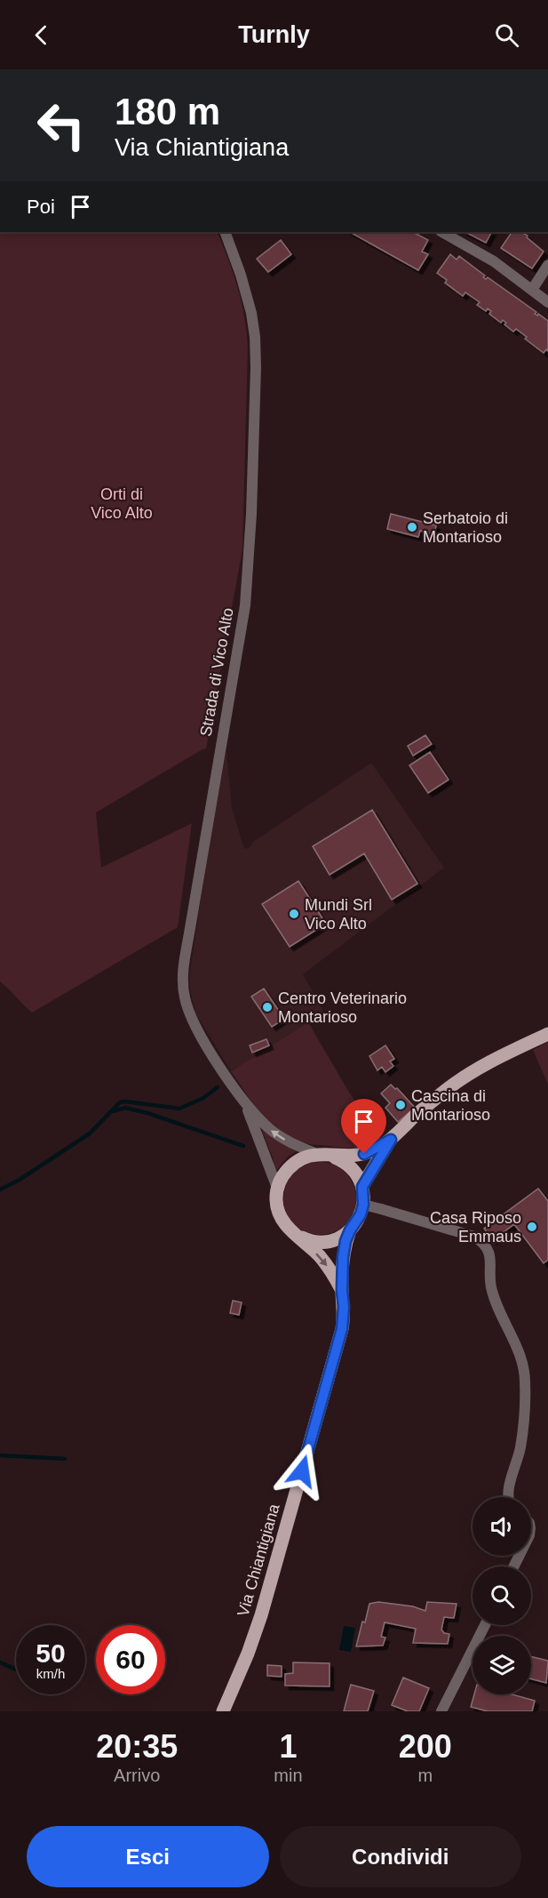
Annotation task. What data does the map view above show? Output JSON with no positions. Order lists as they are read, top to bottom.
{
  "streets": {
    "main road": ["Via Chiantigiana"],
    "street": ["Strada di Vico Alto"]
  },
  "crossings": [
    ["Strada di Vico Alto", "Via Chiantigiana"]
  ],
  "parks": ["Orti di Vico Alto"],
  "places": [
    "Serbatoio di Montarioso",
    "Mundi Srl Vico Alto",
    "Centro Veterinario Montarioso",
    "Cascina di Montarioso",
    "Casa Riposo Emmaus"
  ],
  "page": {
    "header": "Turnly",
    "turn": ["180 m", "Via Chiantigiana"],
    "then": "Poi",
    "speed": "50 km/h",
    "limit": "60",
    "eta": [
      "20:35",
      "Arrivo",
      "1",
      "min",
      "200",
      "m"
    ],
    "buttons": ["Esci", "Condividi"]
  }
}
